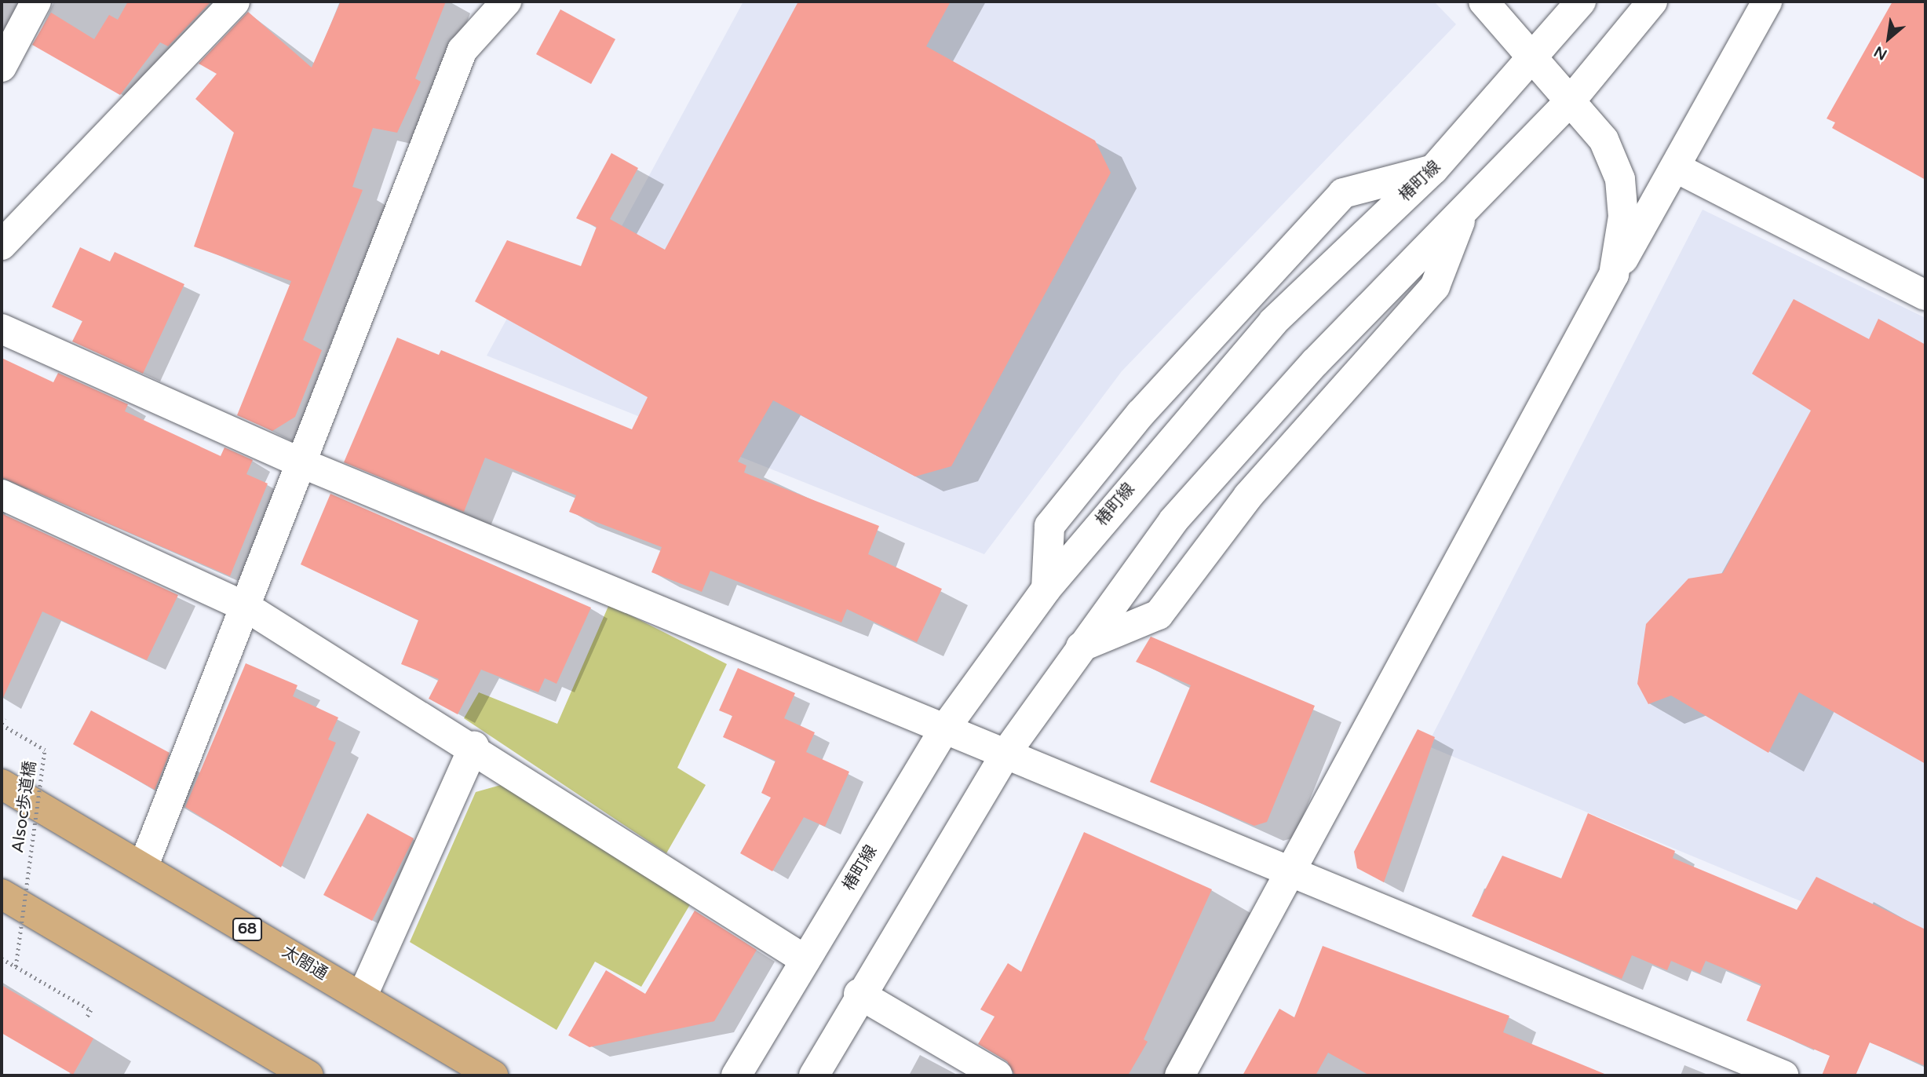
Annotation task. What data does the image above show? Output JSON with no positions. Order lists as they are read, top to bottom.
{
  "streets": {
    "main road": ["68", "太閤通"],
    "street": ["椿町線"],
    "path": ["Alsoc歩道橋"]
  },
  "north": "bottom left"
}
